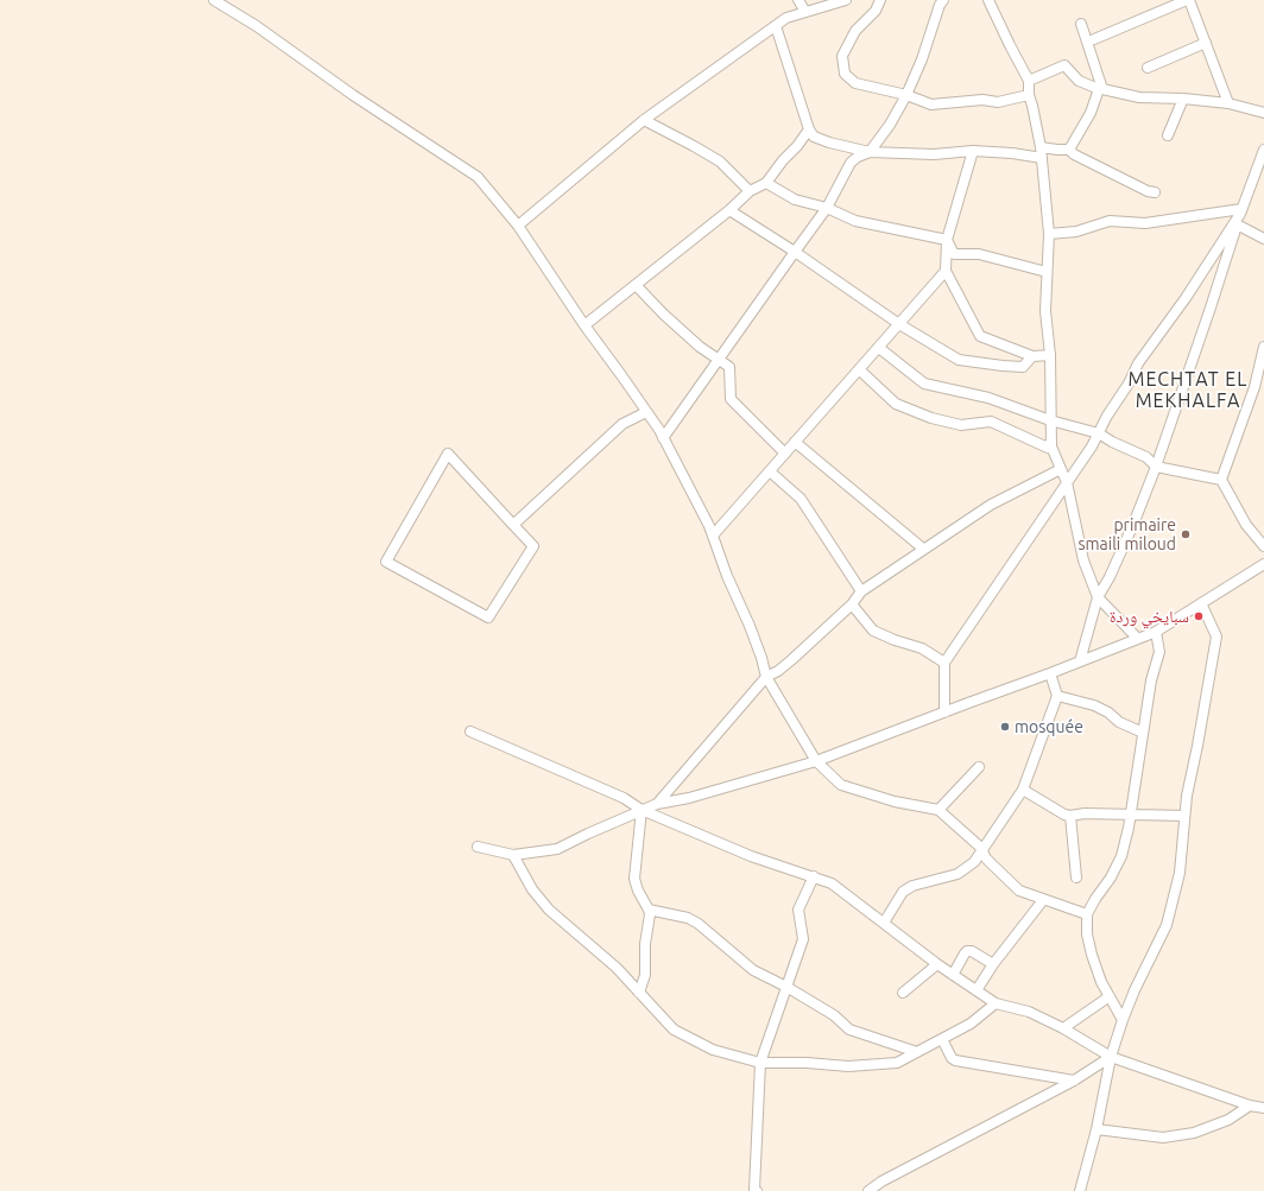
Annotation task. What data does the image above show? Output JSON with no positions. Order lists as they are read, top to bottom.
{
  "districts": ["MECHTAT EL MEKHALFA"],
  "places": ["primaire smaili miloud", "سبايخي وردة", "mosquée"]
}
